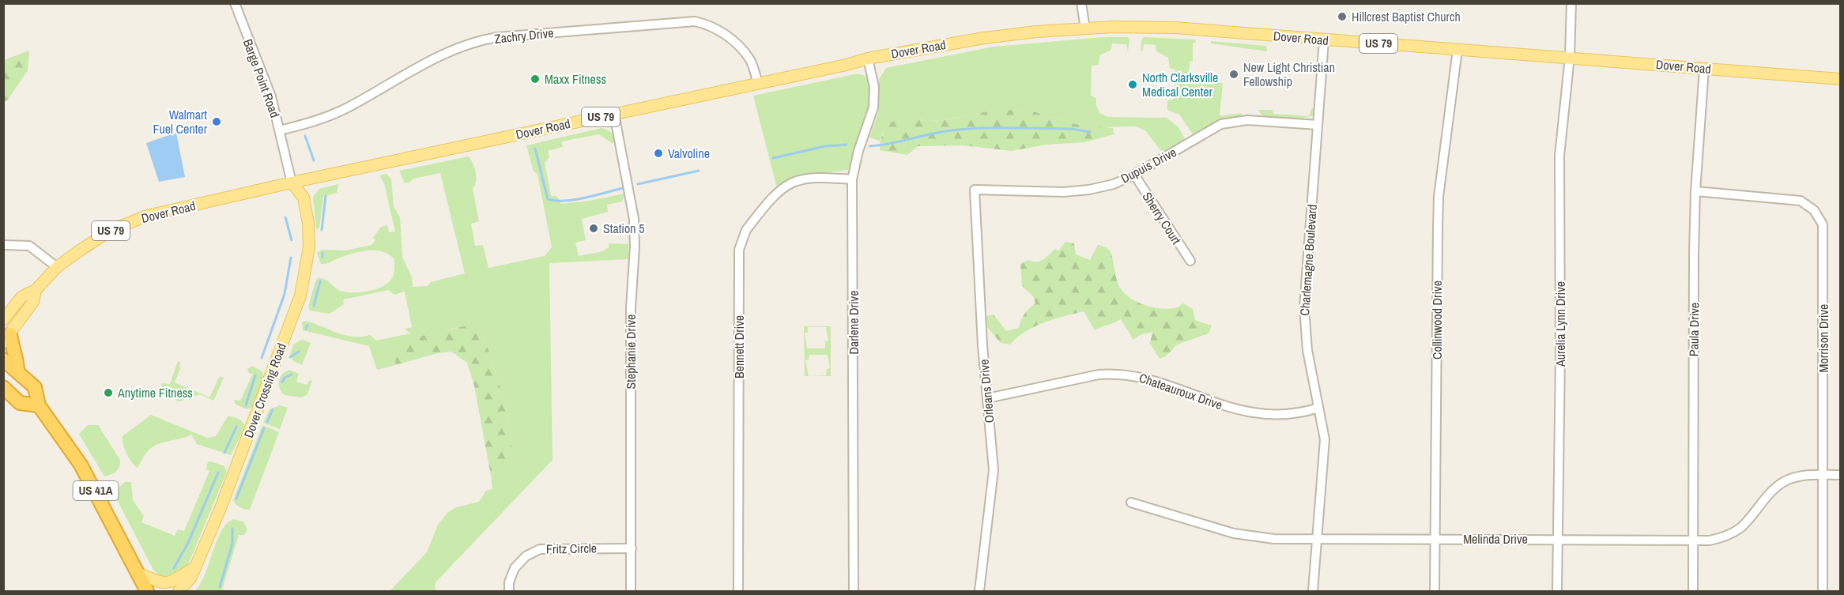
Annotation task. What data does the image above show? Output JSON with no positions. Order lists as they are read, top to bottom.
{
  "streets": {
    "highway": ["US 41A"],
    "main road": ["Dover Road", "US 79", "Dover Crossing Road"],
    "street": [
      "Zachry Drive",
      "Barge Point Road",
      "Dupuis Drive",
      "Sherry Court",
      "Charlemagne Boulevard",
      "Collinwood Drive",
      "Darlene Drive",
      "Aurelia Lynn Drive",
      "Paula Drive",
      "Morrison Drive",
      "Bennett Drive",
      "Stephanie Drive",
      "Orleans Drive",
      "Chateauroux Drive",
      "Melinda Drive",
      "Fritz Circle"
    ]
  },
  "crossings": [
    ["Zachry Drive", "Dover Road"],
    ["Zachry Drive", "Barge Point Road"],
    ["Dover Road", "Barge Point Road"],
    ["Dover Road", "Charlemagne Boulevard"],
    ["Dover Road", "Collinwood Drive"],
    ["Dover Road", "Darlene Drive"],
    ["Dover Road", "Aurelia Lynn Drive"],
    ["Dover Road", "Paula Drive"],
    ["Dover Road", "Stephanie Drive"],
    ["Dover Road", "Dover Crossing Road"],
    ["Barge Point Road", "Dover Crossing Road"],
    ["Dupuis Drive", "Sherry Court"],
    ["Dupuis Drive", "Charlemagne Boulevard"],
    ["Dupuis Drive", "Orleans Drive"],
    ["Charlemagne Boulevard", "Chateauroux Drive"],
    ["Charlemagne Boulevard", "Melinda Drive"],
    ["Collinwood Drive", "Melinda Drive"],
    ["Darlene Drive", "Bennett Drive"],
    ["Aurelia Lynn Drive", "Melinda Drive"],
    ["Paula Drive", "Morrison Drive"],
    ["Paula Drive", "Melinda Drive"],
    ["Morrison Drive", "Melinda Drive"],
    ["Stephanie Drive", "Fritz Circle"],
    ["Orleans Drive", "Chateauroux Drive"]
  ],
  "places": [
    "Hillcrest Baptist Church",
    "New Light Christian Fellowship",
    "Maxx Fitness",
    "North Clarksville Medical Center",
    "Walmart Fuel Center",
    "Valvoline",
    "Station 5",
    "Anytime Fitness"
  ]
}
